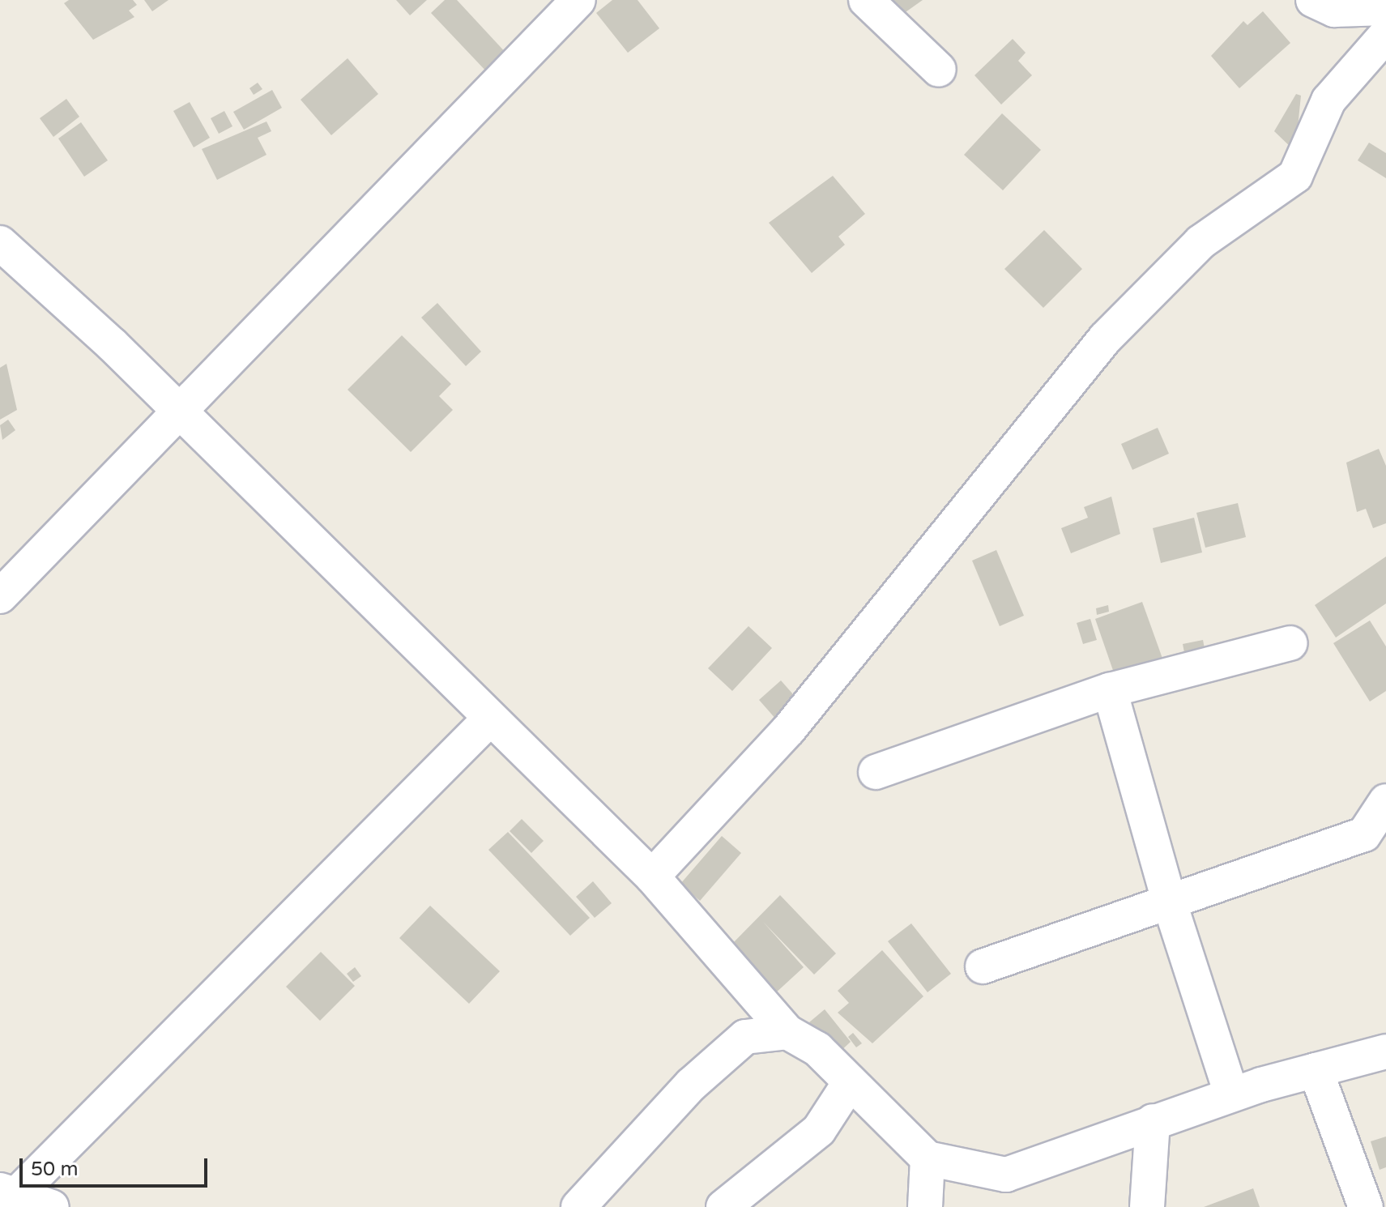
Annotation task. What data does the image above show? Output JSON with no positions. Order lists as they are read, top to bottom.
{
  "scale_bar": "50 m"
}
